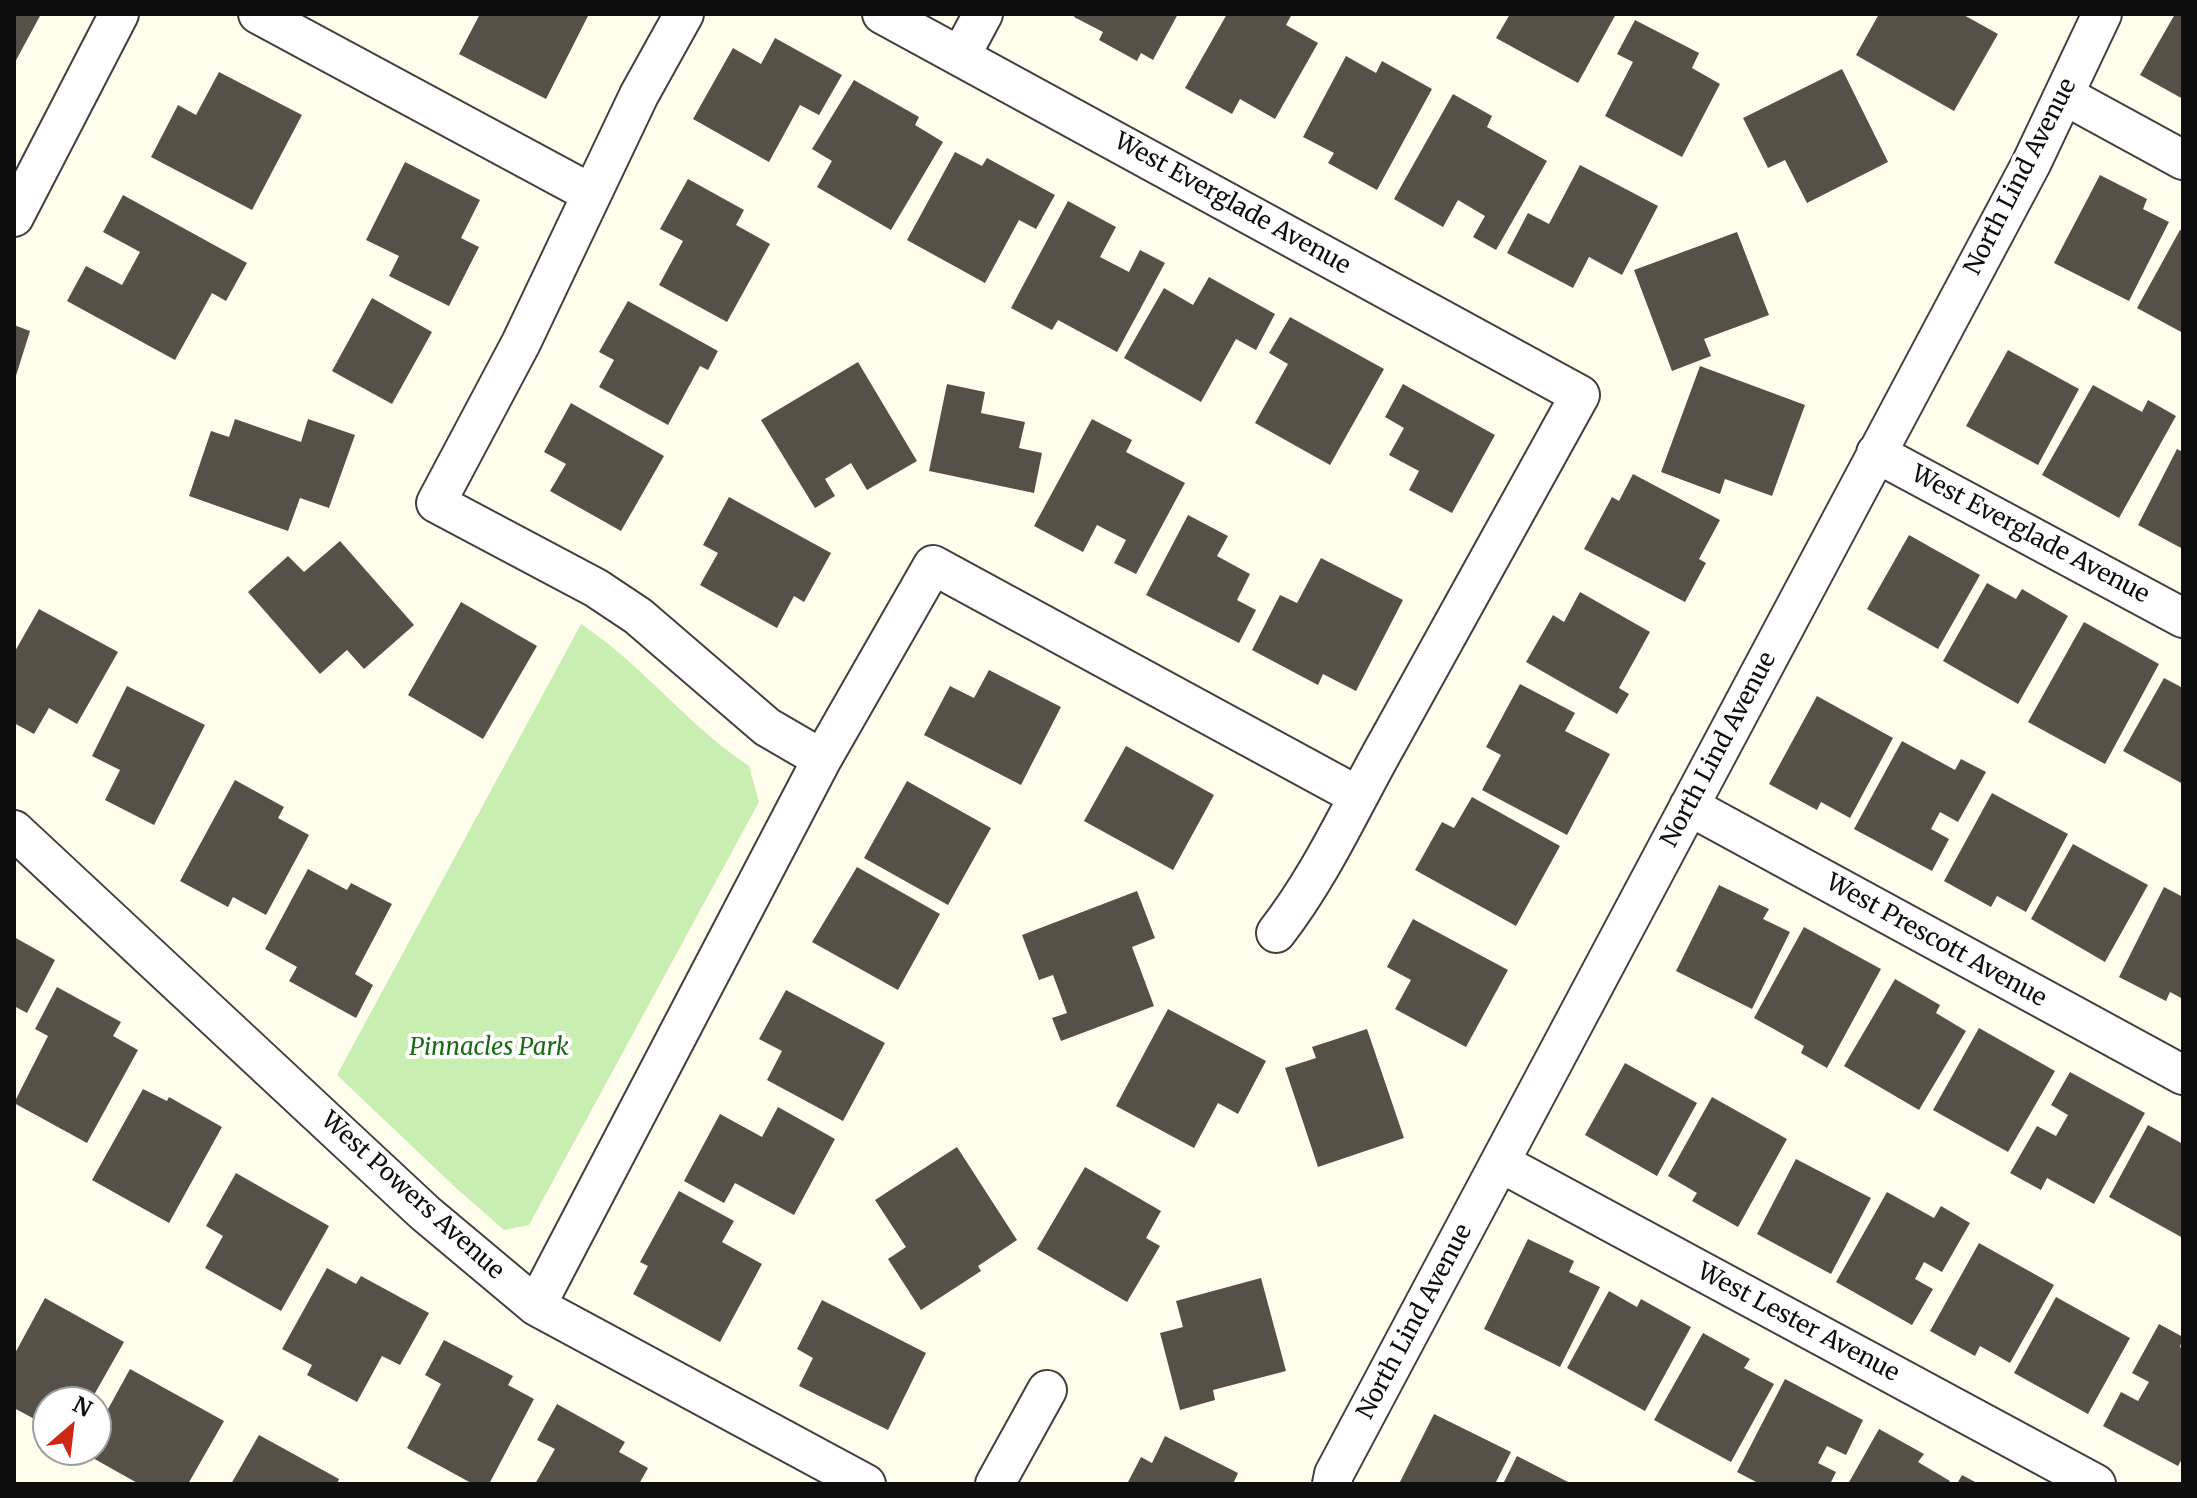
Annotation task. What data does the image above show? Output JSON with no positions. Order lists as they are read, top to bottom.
{
  "streets": {
    "street": [
      "North Lind Avenue",
      "West Everglade Avenue",
      "West Prescott Avenue",
      "West Powers Avenue",
      "West Lester Avenue"
    ]
  },
  "crossings": [
    ["North Lind Avenue", "West Everglade Avenue"],
    ["North Lind Avenue", "West Prescott Avenue"],
    ["North Lind Avenue", "West Lester Avenue"]
  ],
  "parks": ["Pinnacles Park"],
  "north": "top right"
}
